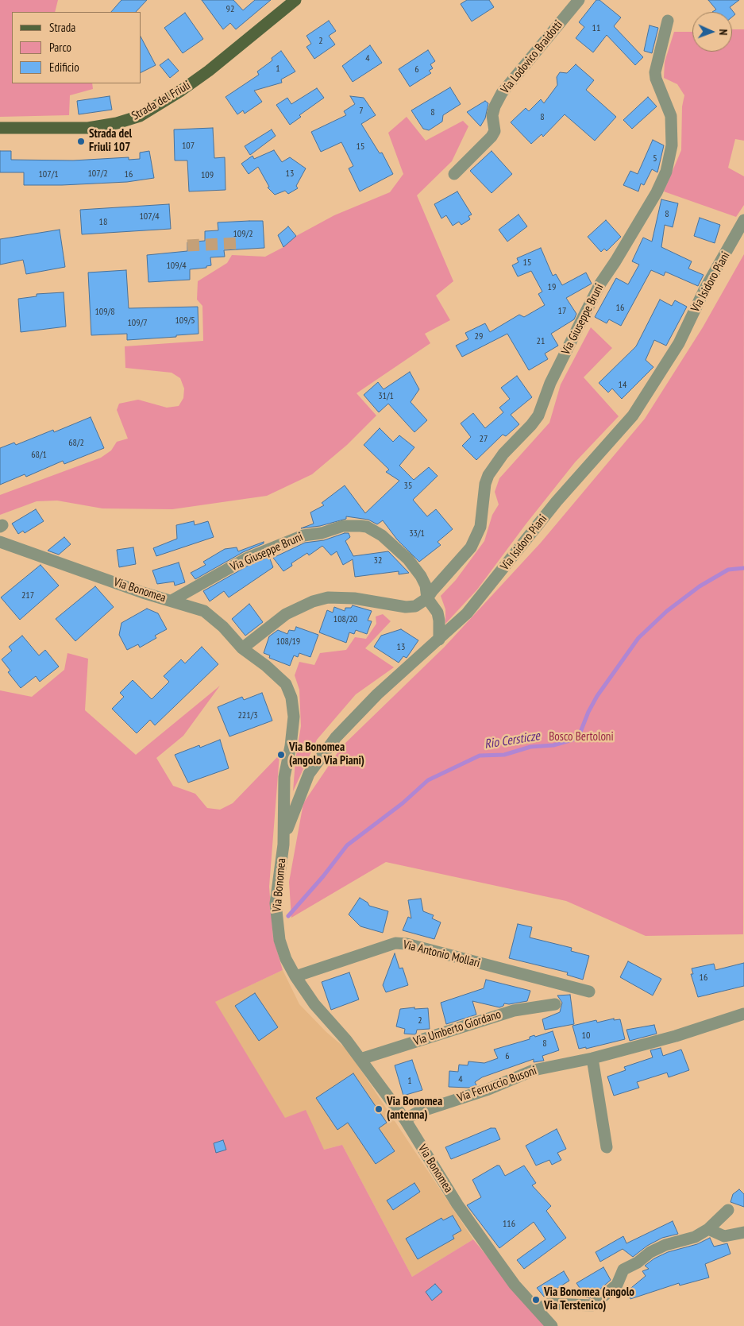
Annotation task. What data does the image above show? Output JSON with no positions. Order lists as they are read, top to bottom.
{
  "streets": {
    "main road": ["Strada del Friuli"],
    "street": [
      "Via Lodovico Braidotti",
      "Via Isidoro Piani",
      "Via Giuseppe Bruni",
      "Via Bonomea",
      "Via Antonio Mollari",
      "Via Umberto Giordano",
      "Via Ferruccio Busoni"
    ]
  },
  "crossings": [
    ["Via Isidoro Piani", "Via Giuseppe Bruni"],
    ["Via Isidoro Piani", "Via Bonomea"],
    ["Via Giuseppe Bruni", "Via Bonomea"],
    ["Via Bonomea", "Via Antonio Mollari"],
    ["Via Bonomea", "Via Umberto Giordano"],
    ["Via Bonomea", "Via Ferruccio Busoni"]
  ],
  "water": ["Rio Cersticze"],
  "parks": ["Bosco Bertoloni"],
  "places": [
    "Strada del Friuli 107",
    "Via Bonomea (angolo Via Piani)",
    "Via Bonomea (antenna)",
    "Via Bonomea (angolo Via Terstenico)"
  ],
  "house_numbers": [
    "92",
    "11",
    "2",
    "4",
    "1",
    "6",
    "7",
    "8",
    "8",
    "107",
    "15",
    "5",
    "107/2",
    "13",
    "107/1",
    "16",
    "109",
    "8",
    "107/4",
    "18",
    "109/2",
    "15",
    "109/4",
    "19",
    "16",
    "17",
    "109/8",
    "109/5",
    "109/7",
    "29",
    "21",
    "14",
    "31/1",
    "27",
    "68/2",
    "68/1",
    "35",
    "33/1",
    "32",
    "217",
    "108/20",
    "108/19",
    "13",
    "221/3",
    "16",
    "2",
    "10",
    "8",
    "6",
    "4",
    "1",
    "116"
  ],
  "legend": ["Strada", "Parco", "Edificio"],
  "north": "right"
}
